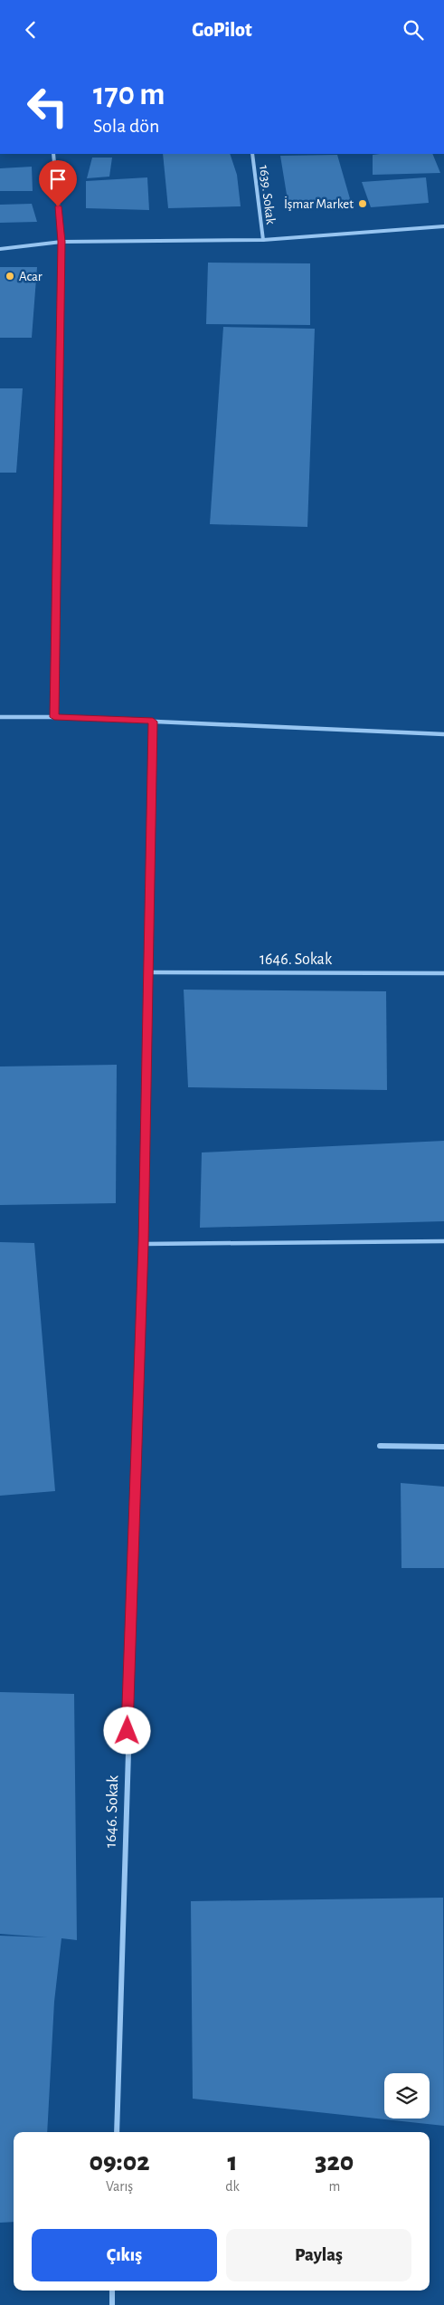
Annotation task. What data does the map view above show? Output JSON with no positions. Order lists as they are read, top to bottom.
{
  "streets": {
    "street": ["1639. Sokak", "1646. Sokak"]
  },
  "places": ["İşmar Market", "Acar"],
  "page": {
    "header": "GoPilot",
    "turn": ["170 m", "Sola dön"],
    "eta": [
      "09:02",
      "Varış",
      "1",
      "dk",
      "320",
      "m"
    ],
    "buttons": ["Çıkış", "Paylaş"]
  }
}
